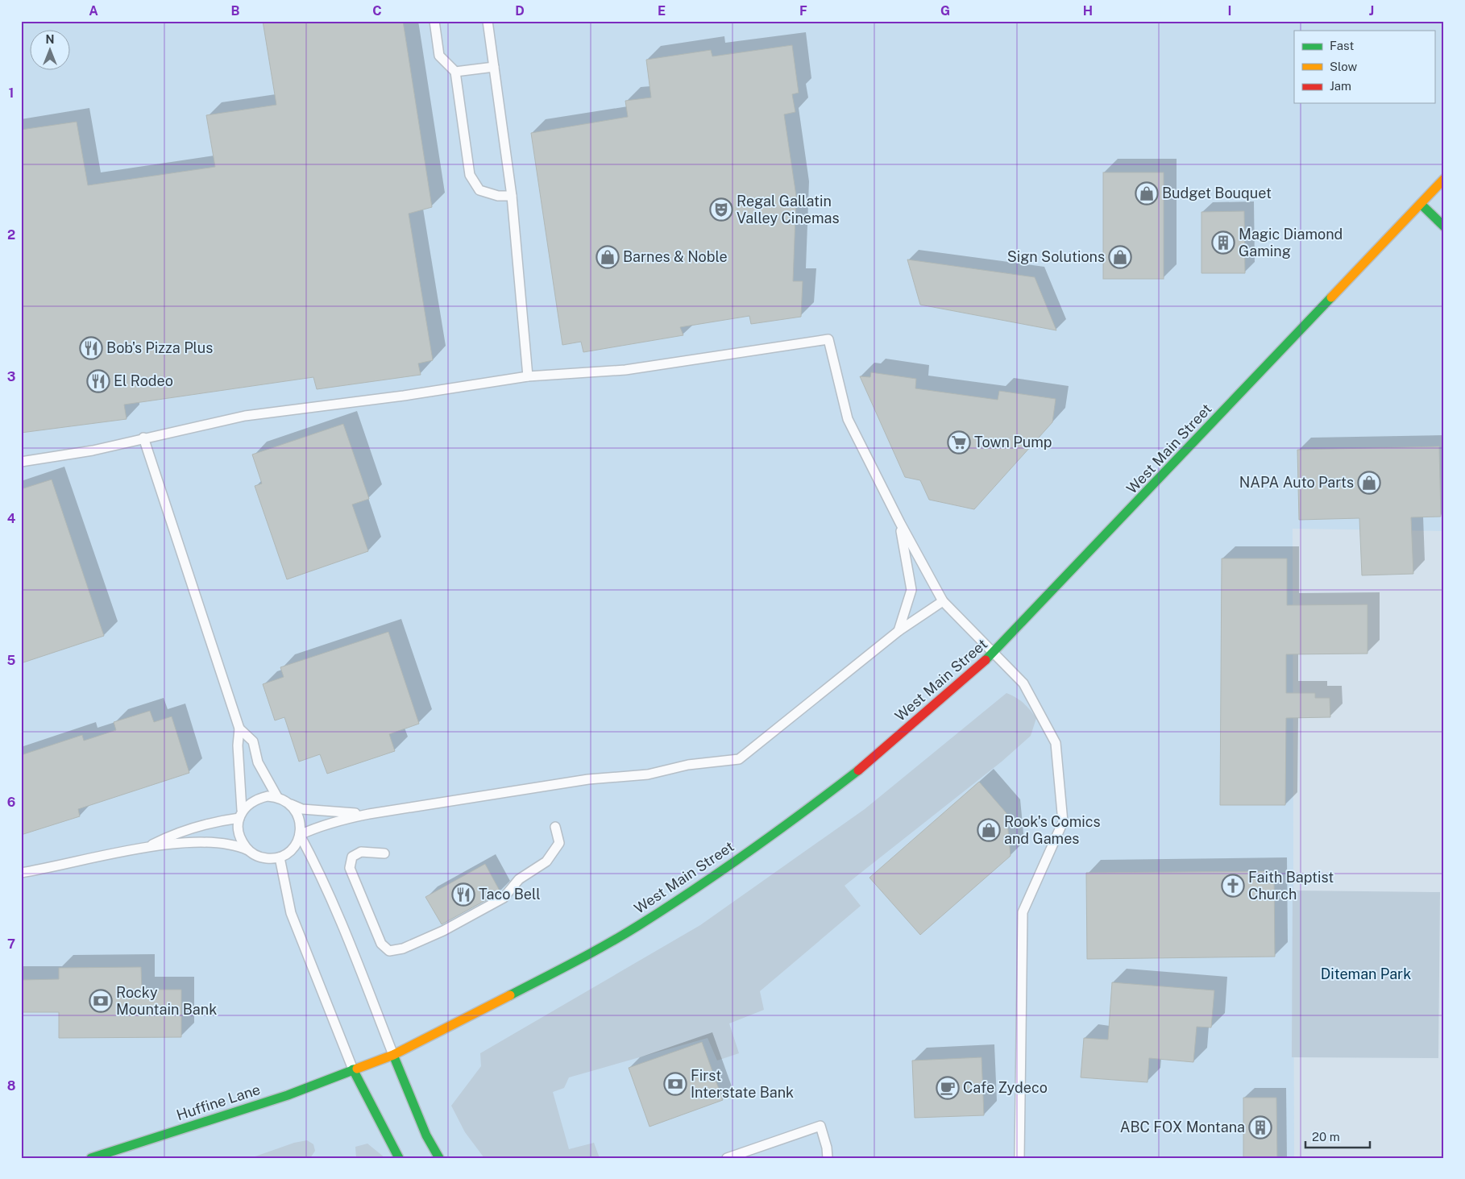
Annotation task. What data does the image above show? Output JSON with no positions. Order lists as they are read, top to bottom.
{
  "streets": {
    "main road": ["West Main Street", "Huffine Lane"]
  },
  "crossings": [
    ["West Main Street", "Huffine Lane"]
  ],
  "parks": ["Diteman Park"],
  "places": {
    "shop": [
      "Budget Bouquet",
      "Barnes & Noble",
      "Sign Solutions",
      "NAPA Auto Parts",
      "Rook's Comics and Games"
    ],
    "theatre": ["Regal Gallatin Valley Cinemas"],
    "building": ["Magic Diamond Gaming", "ABC FOX Montana"],
    "restaurant": ["Bob's Pizza Plus", "El Rodeo", "Taco Bell"],
    "supermarket": ["Town Pump"],
    "church": ["Faith Baptist Church"],
    "bank": ["Rocky Mountain Bank", "First Interstate Bank"],
    "cafe": ["Cafe Zydeco"]
  },
  "legend": ["Fast", "Slow", "Jam"],
  "scale_bar": "20 m",
  "north": "top",
  "grid": {
    "columns": [
      "A",
      "B",
      "C",
      "D",
      "E",
      "F",
      "G",
      "H",
      "I",
      "J"
    ],
    "rows": [
      "1",
      "2",
      "3",
      "4",
      "5",
      "6",
      "7",
      "8"
    ]
  }
}
